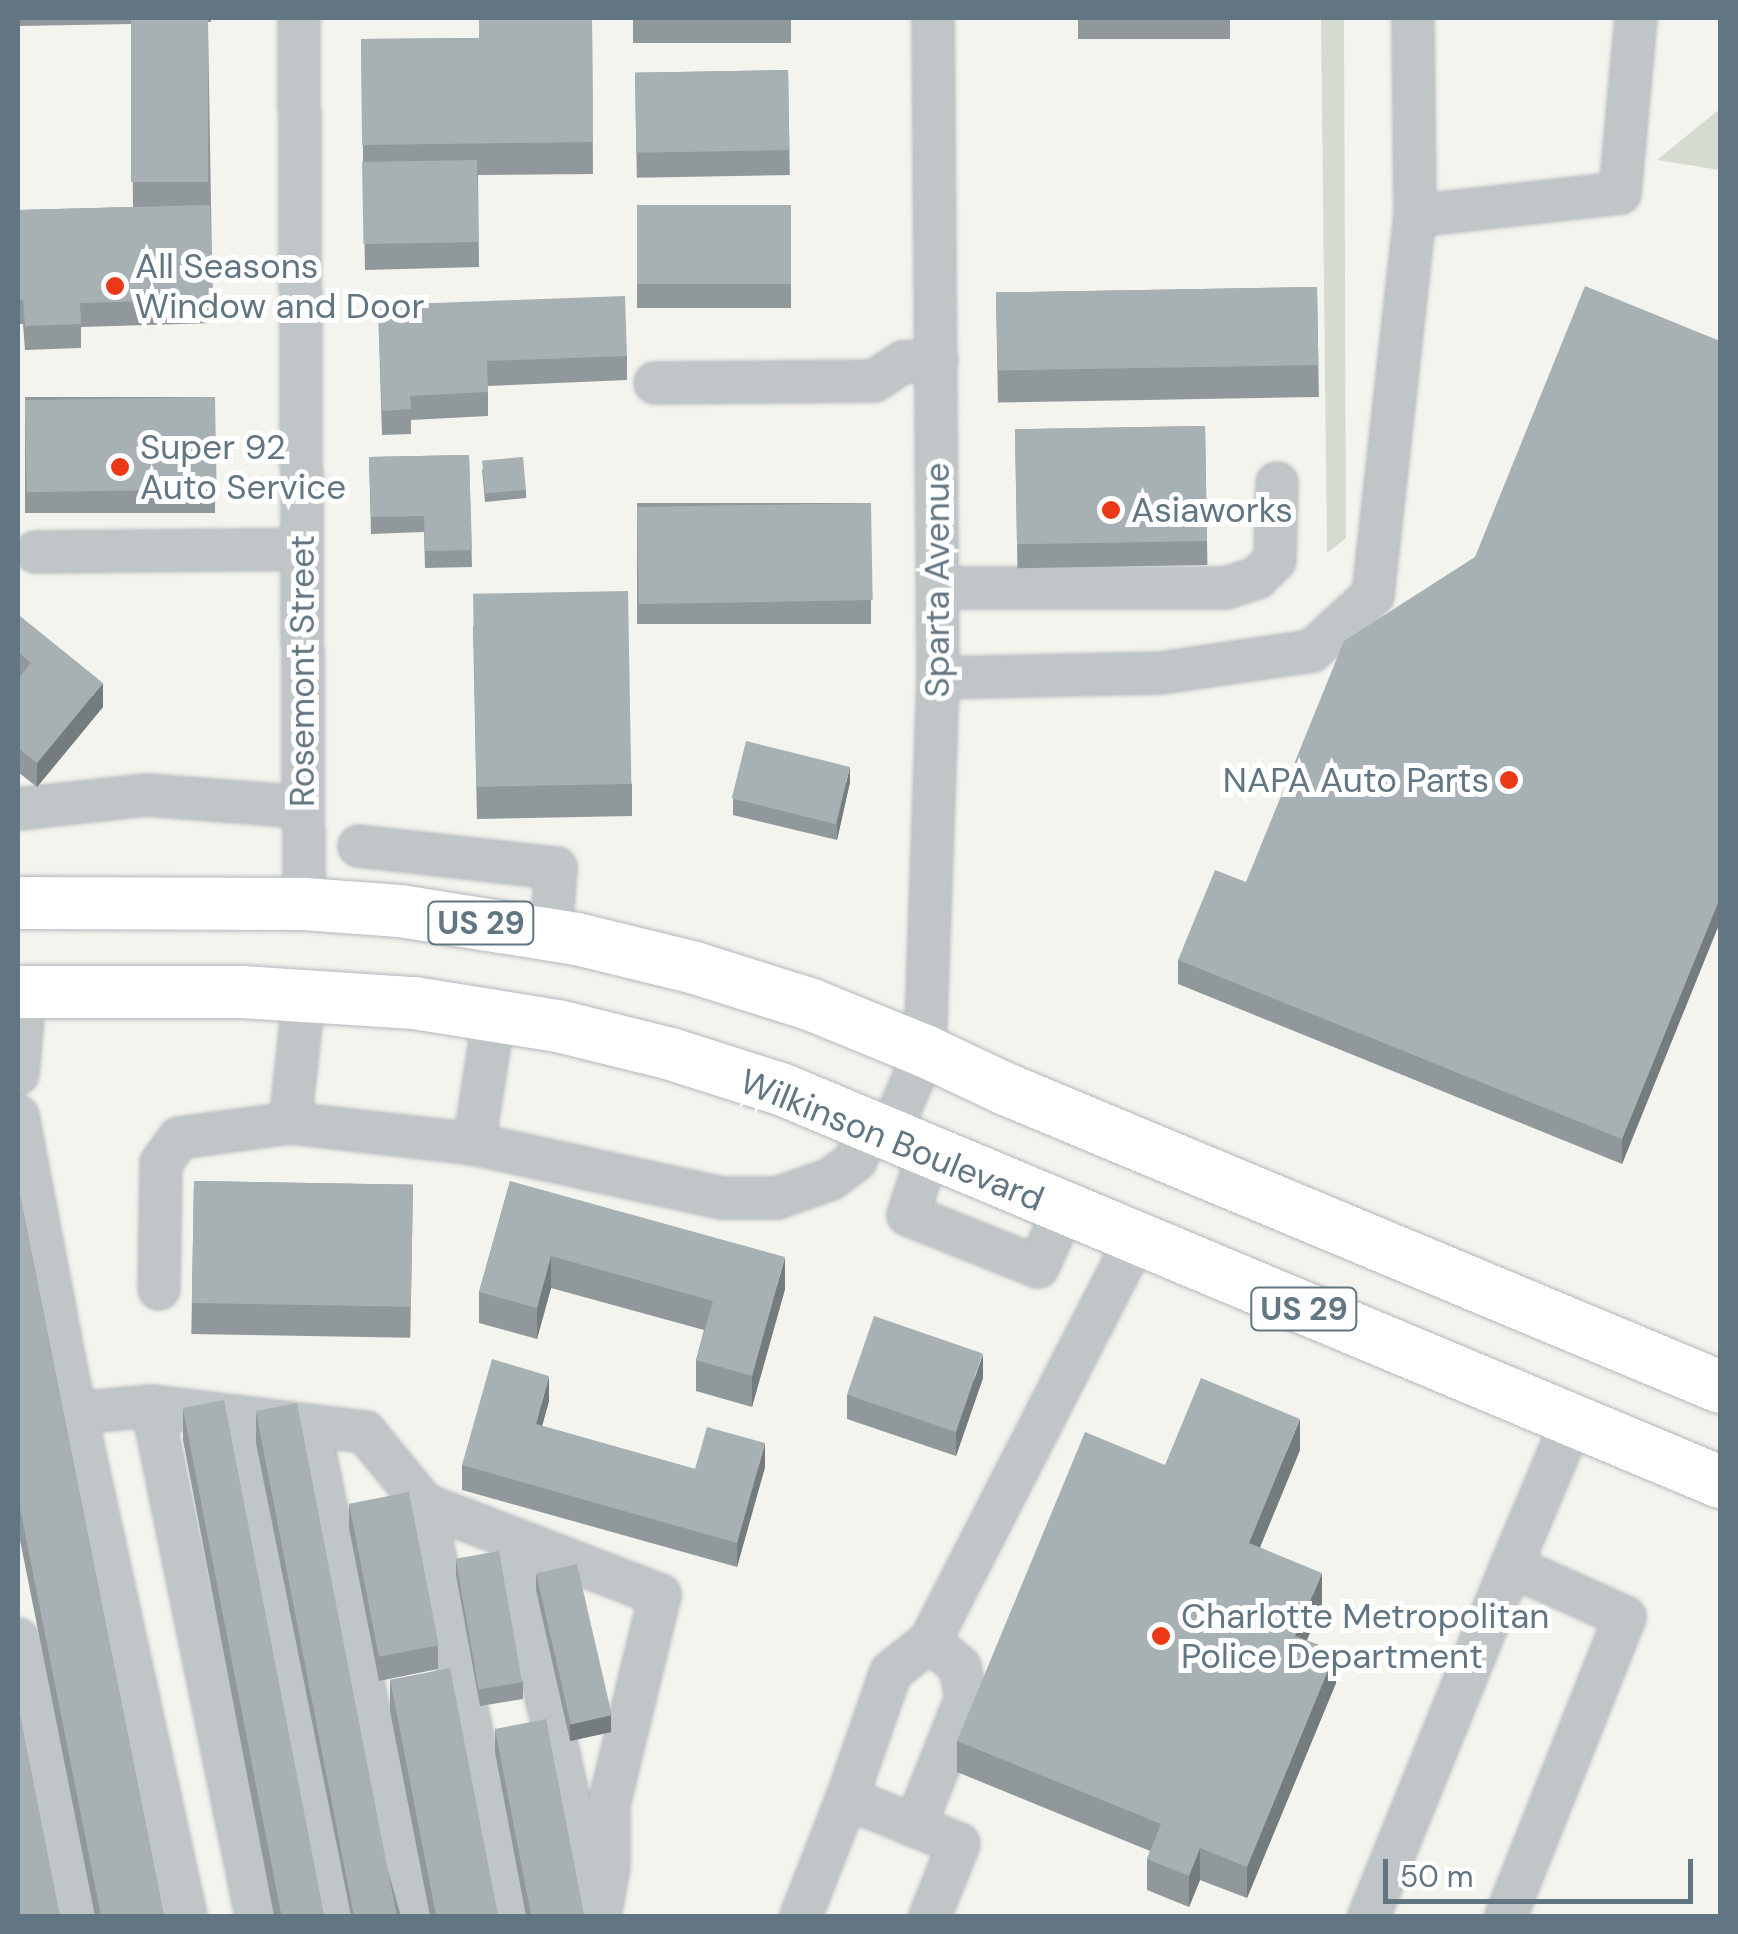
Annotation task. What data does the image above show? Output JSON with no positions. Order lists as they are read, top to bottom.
{
  "streets": {
    "main road": ["US 29", "Wilkinson Boulevard"],
    "street": ["Sparta Avenue", "Rosemont Street"]
  },
  "crossings": [
    ["Sparta Avenue", "US 29"],
    ["Sparta Avenue", "Wilkinson Boulevard"],
    ["Rosemont Street", "US 29"]
  ],
  "places": [
    "All Seasons Window and Door",
    "Super 92 Auto Service",
    "Asiaworks",
    "NAPA Auto Parts",
    "Charlotte Metropolitan Police Department"
  ],
  "scale_bar": "50 m"
}
